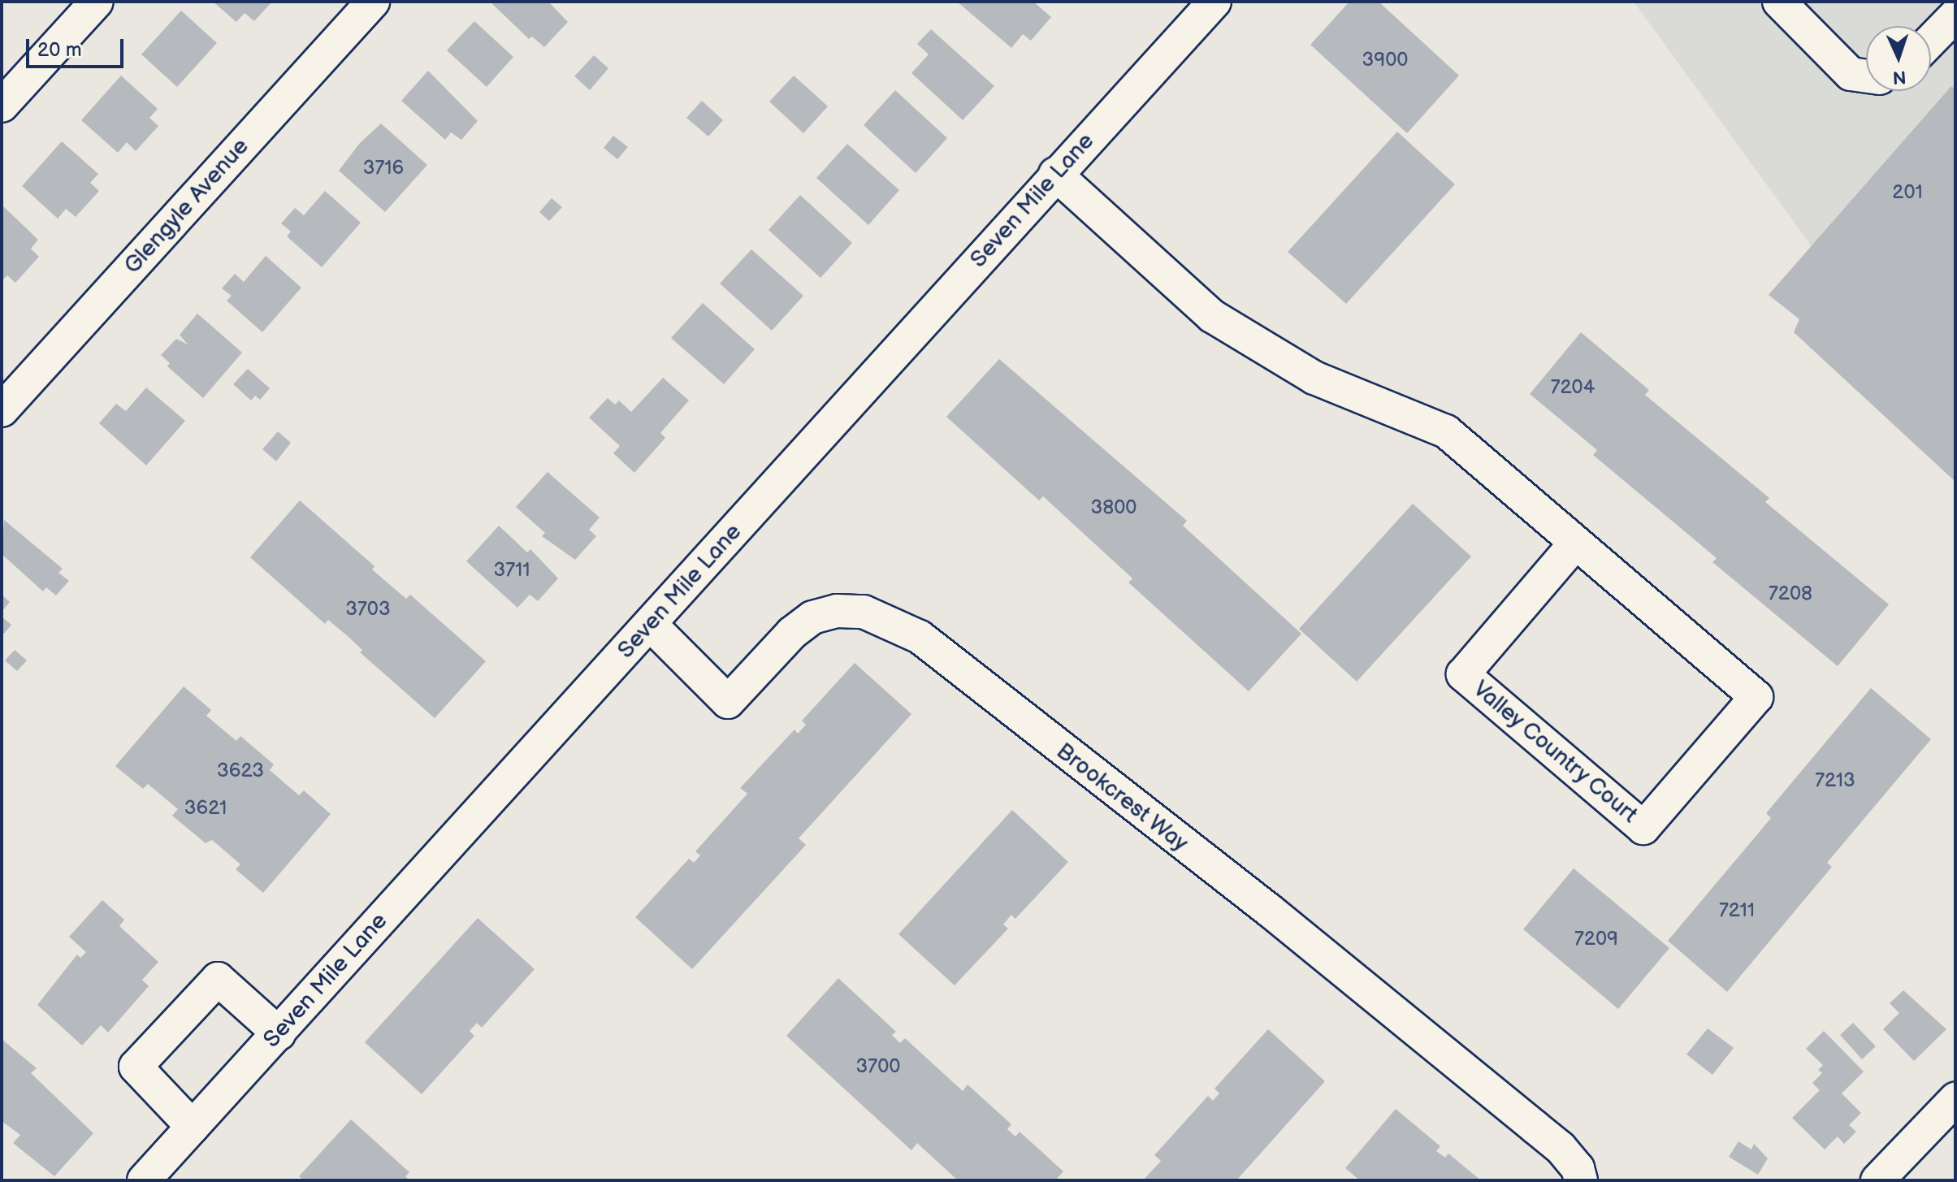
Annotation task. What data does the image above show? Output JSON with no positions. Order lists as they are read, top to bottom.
{
  "streets": {
    "street": [
      "Seven Mile Lane",
      "Glengyle Avenue",
      "Valley Country Court",
      "Brookcrest Way"
    ]
  },
  "crossings": [
    ["Seven Mile Lane", "Valley Country Court"],
    ["Seven Mile Lane", "Brookcrest Way"]
  ],
  "house_numbers": [
    "3900",
    "3716",
    "201",
    "7204",
    "3800",
    "3711",
    "7208",
    "3703",
    "3623",
    "7213",
    "3621",
    "7211",
    "7209",
    "3700"
  ],
  "scale_bar": "20 m",
  "north": "bottom"
}
